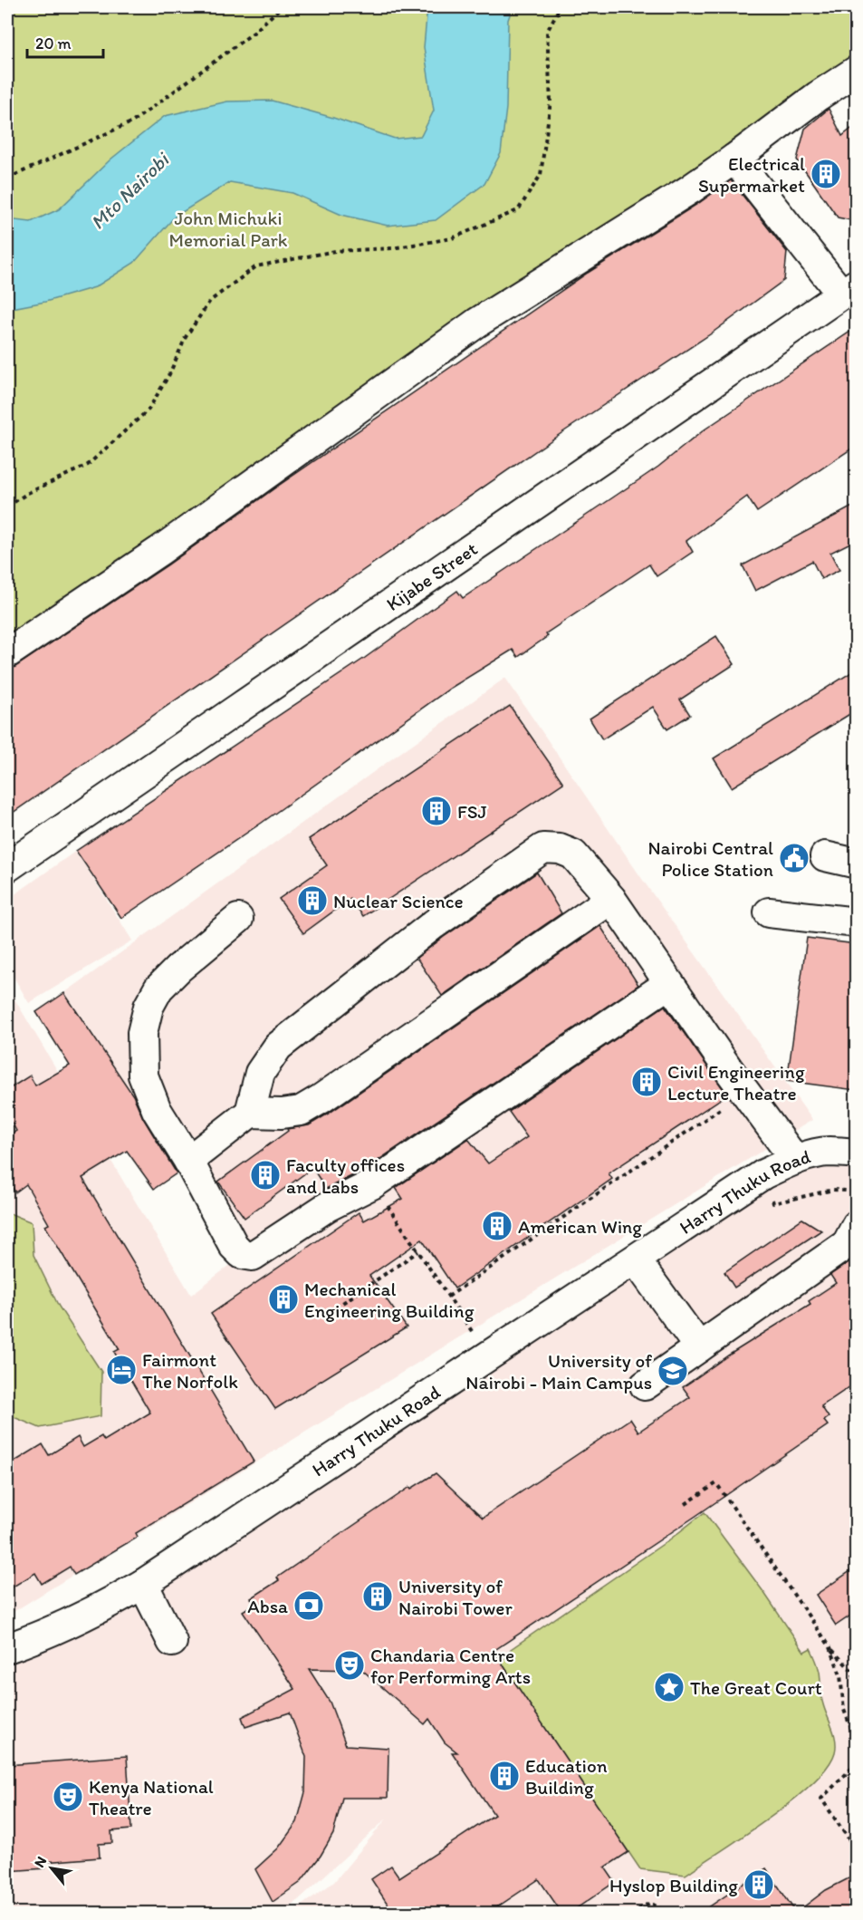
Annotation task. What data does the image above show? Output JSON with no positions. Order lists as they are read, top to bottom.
{
  "streets": {
    "street": ["Kijabe Street", "Harry Thuku Road"]
  },
  "water": ["Mto Nairobi"],
  "parks": ["John Michuki Memorial Park"],
  "places": {
    "building": [
      "Electrical Supermarket",
      "FSJ",
      "Nuclear Science",
      "Civil Engineering Lecture Theatre",
      "Faculty offices and Labs",
      "American Wing",
      "Mechanical Engineering Building",
      "University of Nairobi Tower",
      "Education Building",
      "Hyslop Building"
    ],
    "public building": ["Nairobi Central Police Station"],
    "hotel": ["Fairmont The Norfolk"],
    "school or university": ["University of Nairobi - Main Campus"],
    "bank": ["Absa"],
    "theatre": ["Chandaria Centre for Performing Arts", "Kenya National Theatre"],
    "place": ["The Great Court"]
  },
  "scale_bar": "20 m",
  "north": "top left"
}
